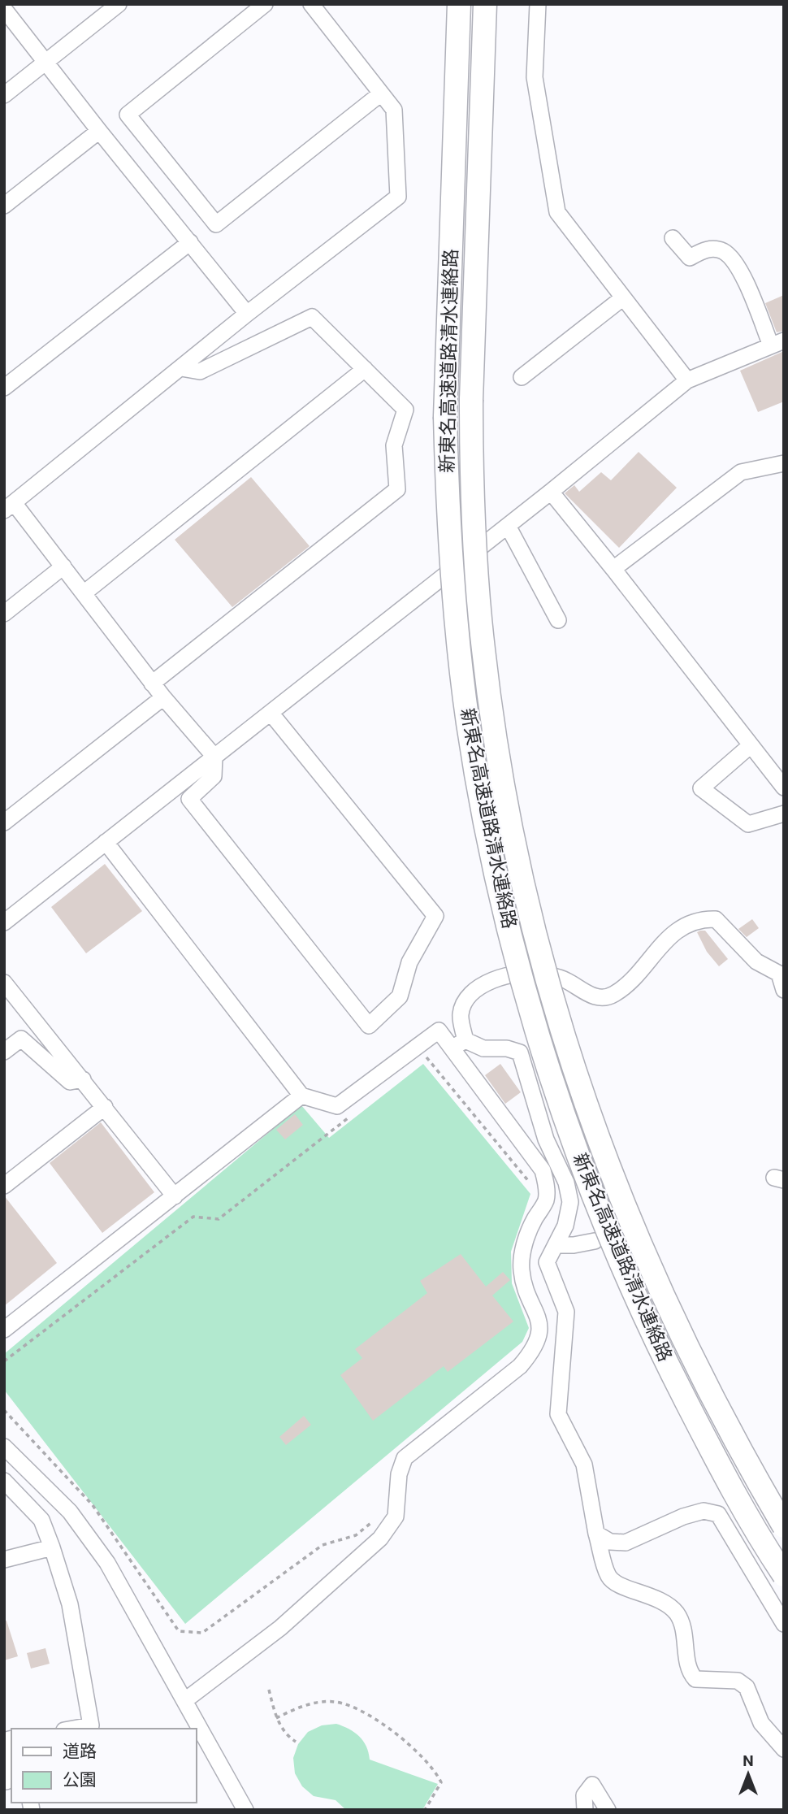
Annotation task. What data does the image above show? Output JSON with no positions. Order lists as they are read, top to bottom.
{
  "streets": {
    "highway": ["新東名高速道路清水連絡路"]
  },
  "legend": ["道路", "公園"],
  "north": "top"
}
